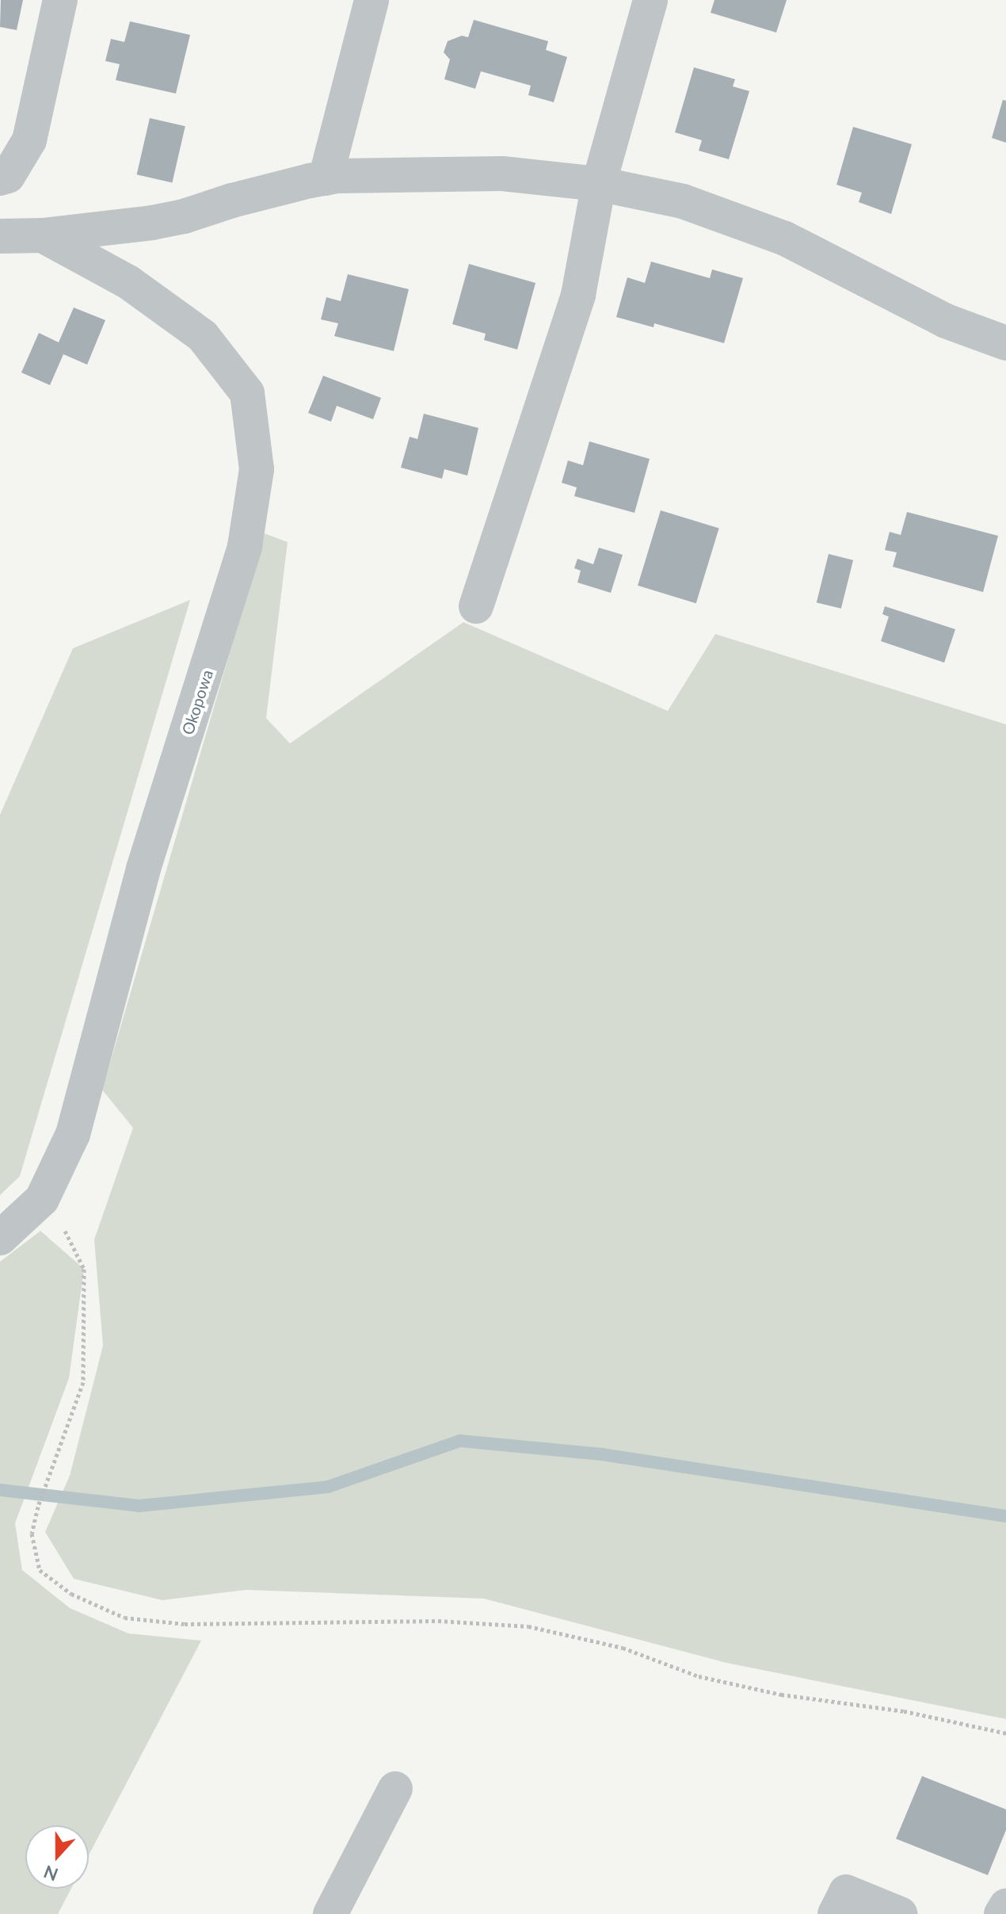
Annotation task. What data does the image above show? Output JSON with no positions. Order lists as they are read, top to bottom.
{
  "streets": {
    "street": ["Okopowa"]
  },
  "north": "bottom"
}
